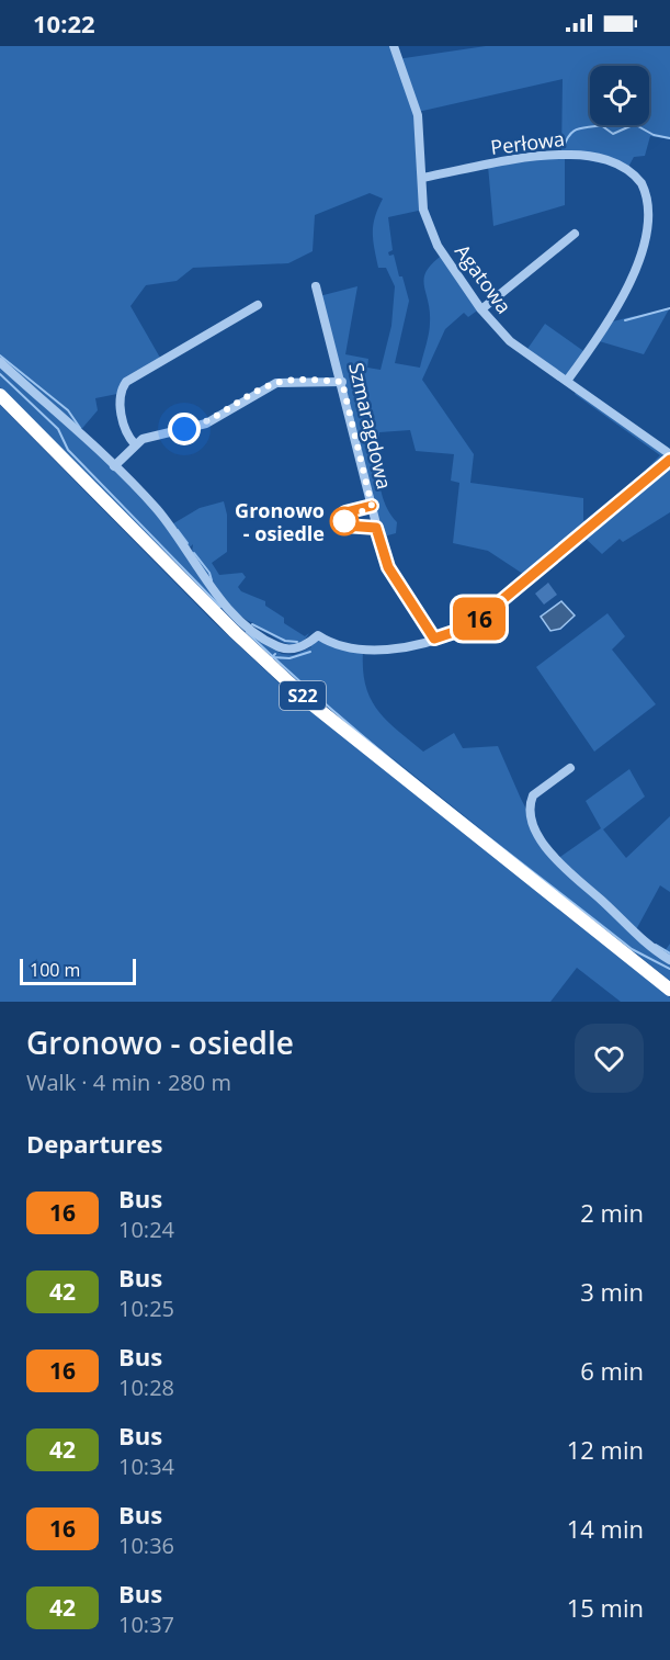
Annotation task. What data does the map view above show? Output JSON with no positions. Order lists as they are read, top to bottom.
{
  "streets": {
    "highway": ["S22"],
    "street": ["Perłowa", "Agatowa", "Szmaragdowa"]
  },
  "crossings": [
    ["Perłowa", "Agatowa"]
  ],
  "places": ["Gronowo - osiedle"],
  "lines": ["bus line 16"],
  "scale_bar": "100 m",
  "page": {
    "status": "10:22",
    "on_map": "16",
    "scale": "100 m",
    "heading": [
      ["Gronowo - osiedle", "Walk · 4 min · 280 m"],
      "Departures"
    ],
    "list": [
      {
        "mark": "16",
        "name": "Bus",
        "note": "10:24",
        "value": "2 min"
      },
      {
        "mark": "42",
        "name": "Bus",
        "note": "10:25",
        "value": "3 min"
      },
      {
        "mark": "16",
        "name": "Bus",
        "note": "10:28",
        "value": "6 min"
      },
      {
        "mark": "42",
        "name": "Bus",
        "note": "10:34",
        "value": "12 min"
      },
      {
        "mark": "16",
        "name": "Bus",
        "note": "10:36",
        "value": "14 min"
      },
      {
        "mark": "42",
        "name": "Bus",
        "note": "10:37",
        "value": "15 min"
      }
    ]
  }
}
